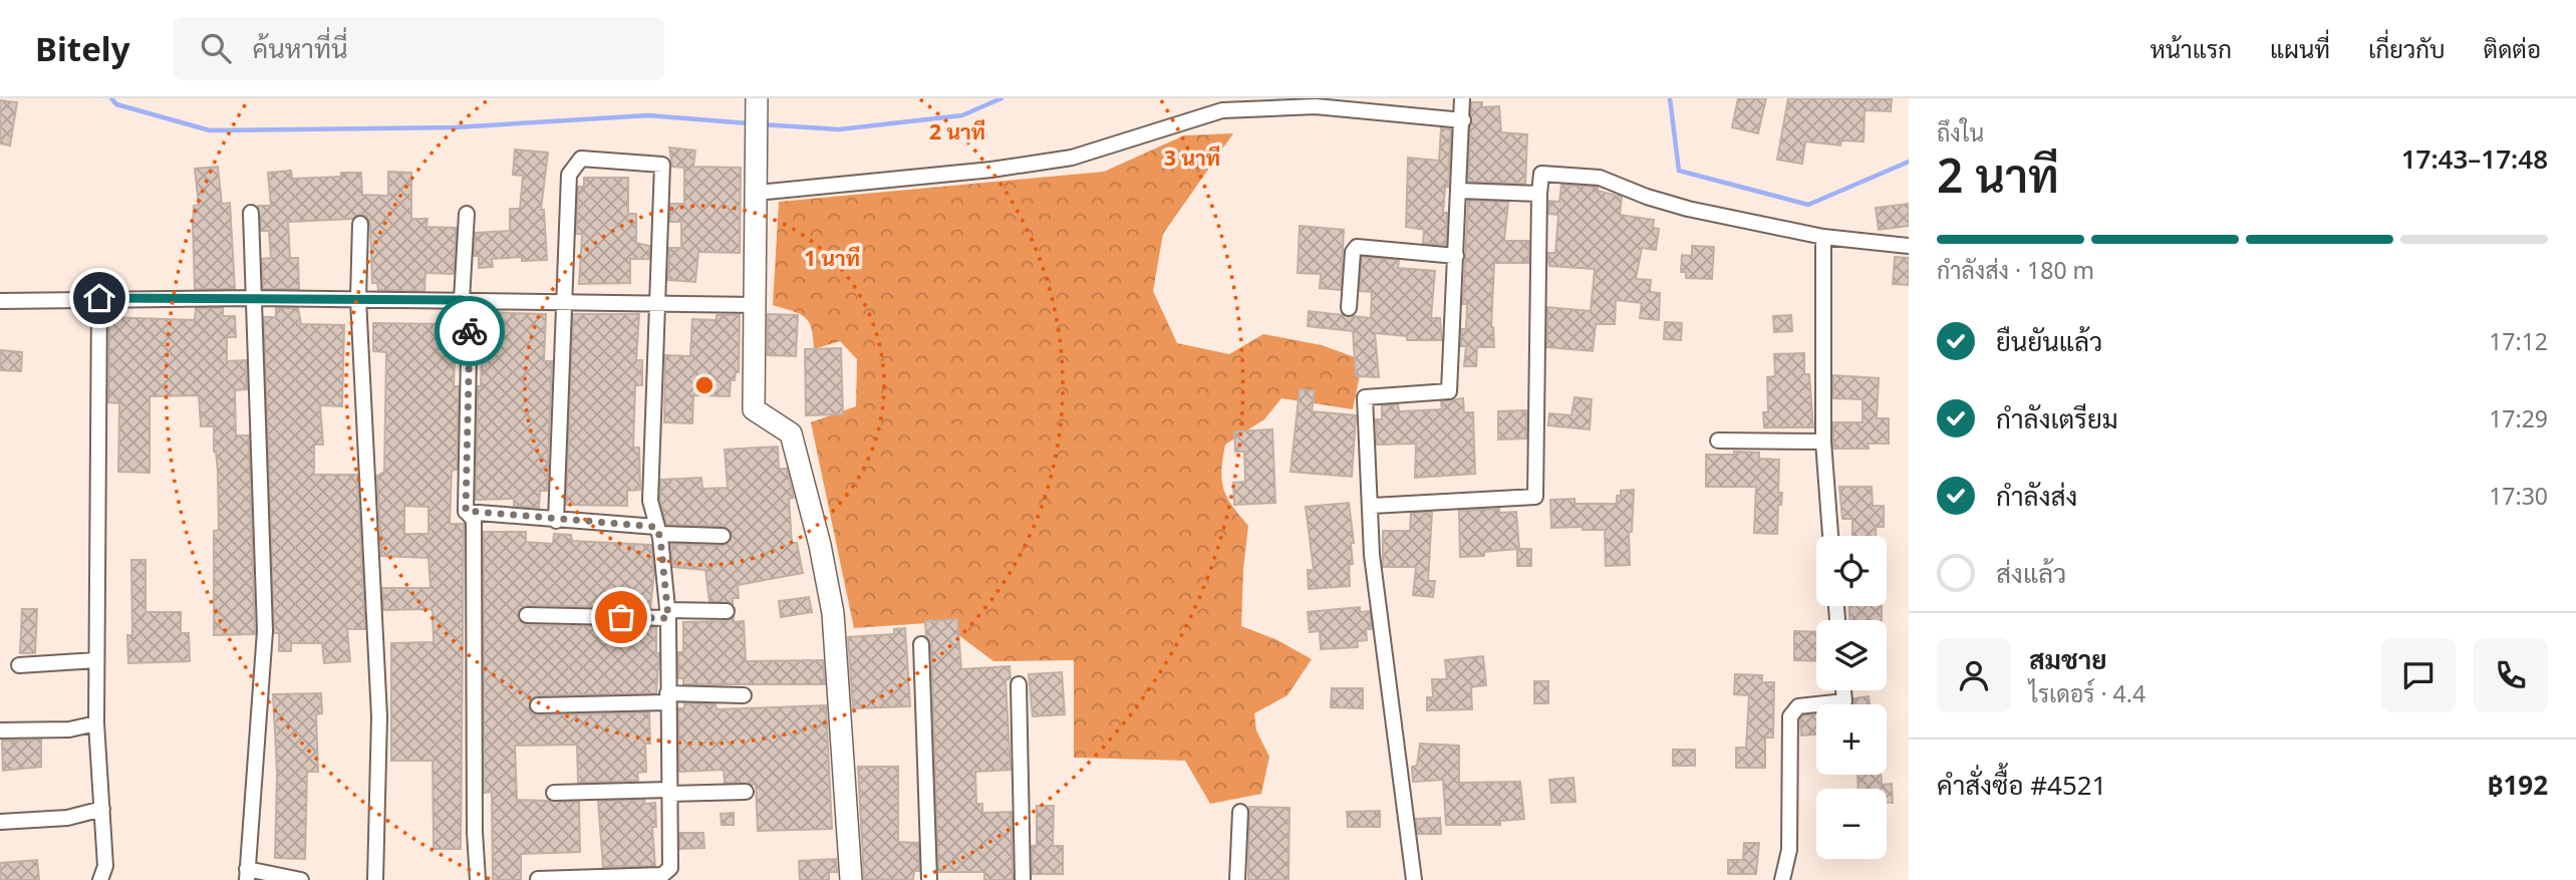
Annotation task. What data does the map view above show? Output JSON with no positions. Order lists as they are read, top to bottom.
{
  "page": {
    "header": "Bitely",
    "search": "ค้นหาที่นี่",
    "nav": [
      "หน้าแรก",
      "แผนที่",
      "เกี่ยวกับ",
      "ติดต่อ"
    ],
    "heading": ["2 นาที", "ถึงใน", "17:43–17:48"],
    "panel": [
      "สมชาย",
      "ไรเดอร์ · 4.4",
      "คำสั่งซื้อ #4521",
      "฿192"
    ],
    "bar": "กำลังส่ง · 180 m",
    "list": [
      ["ยืนยันแล้ว", "17:12"],
      ["กำลังเตรียม", "17:29"],
      ["กำลังส่ง", "17:30"],
      "ส่งแล้ว"
    ],
    "map_buttons": ["+", "−"]
  },
  "rings": ["2 นาที", "3 นาที", "1 นาที"]
}
